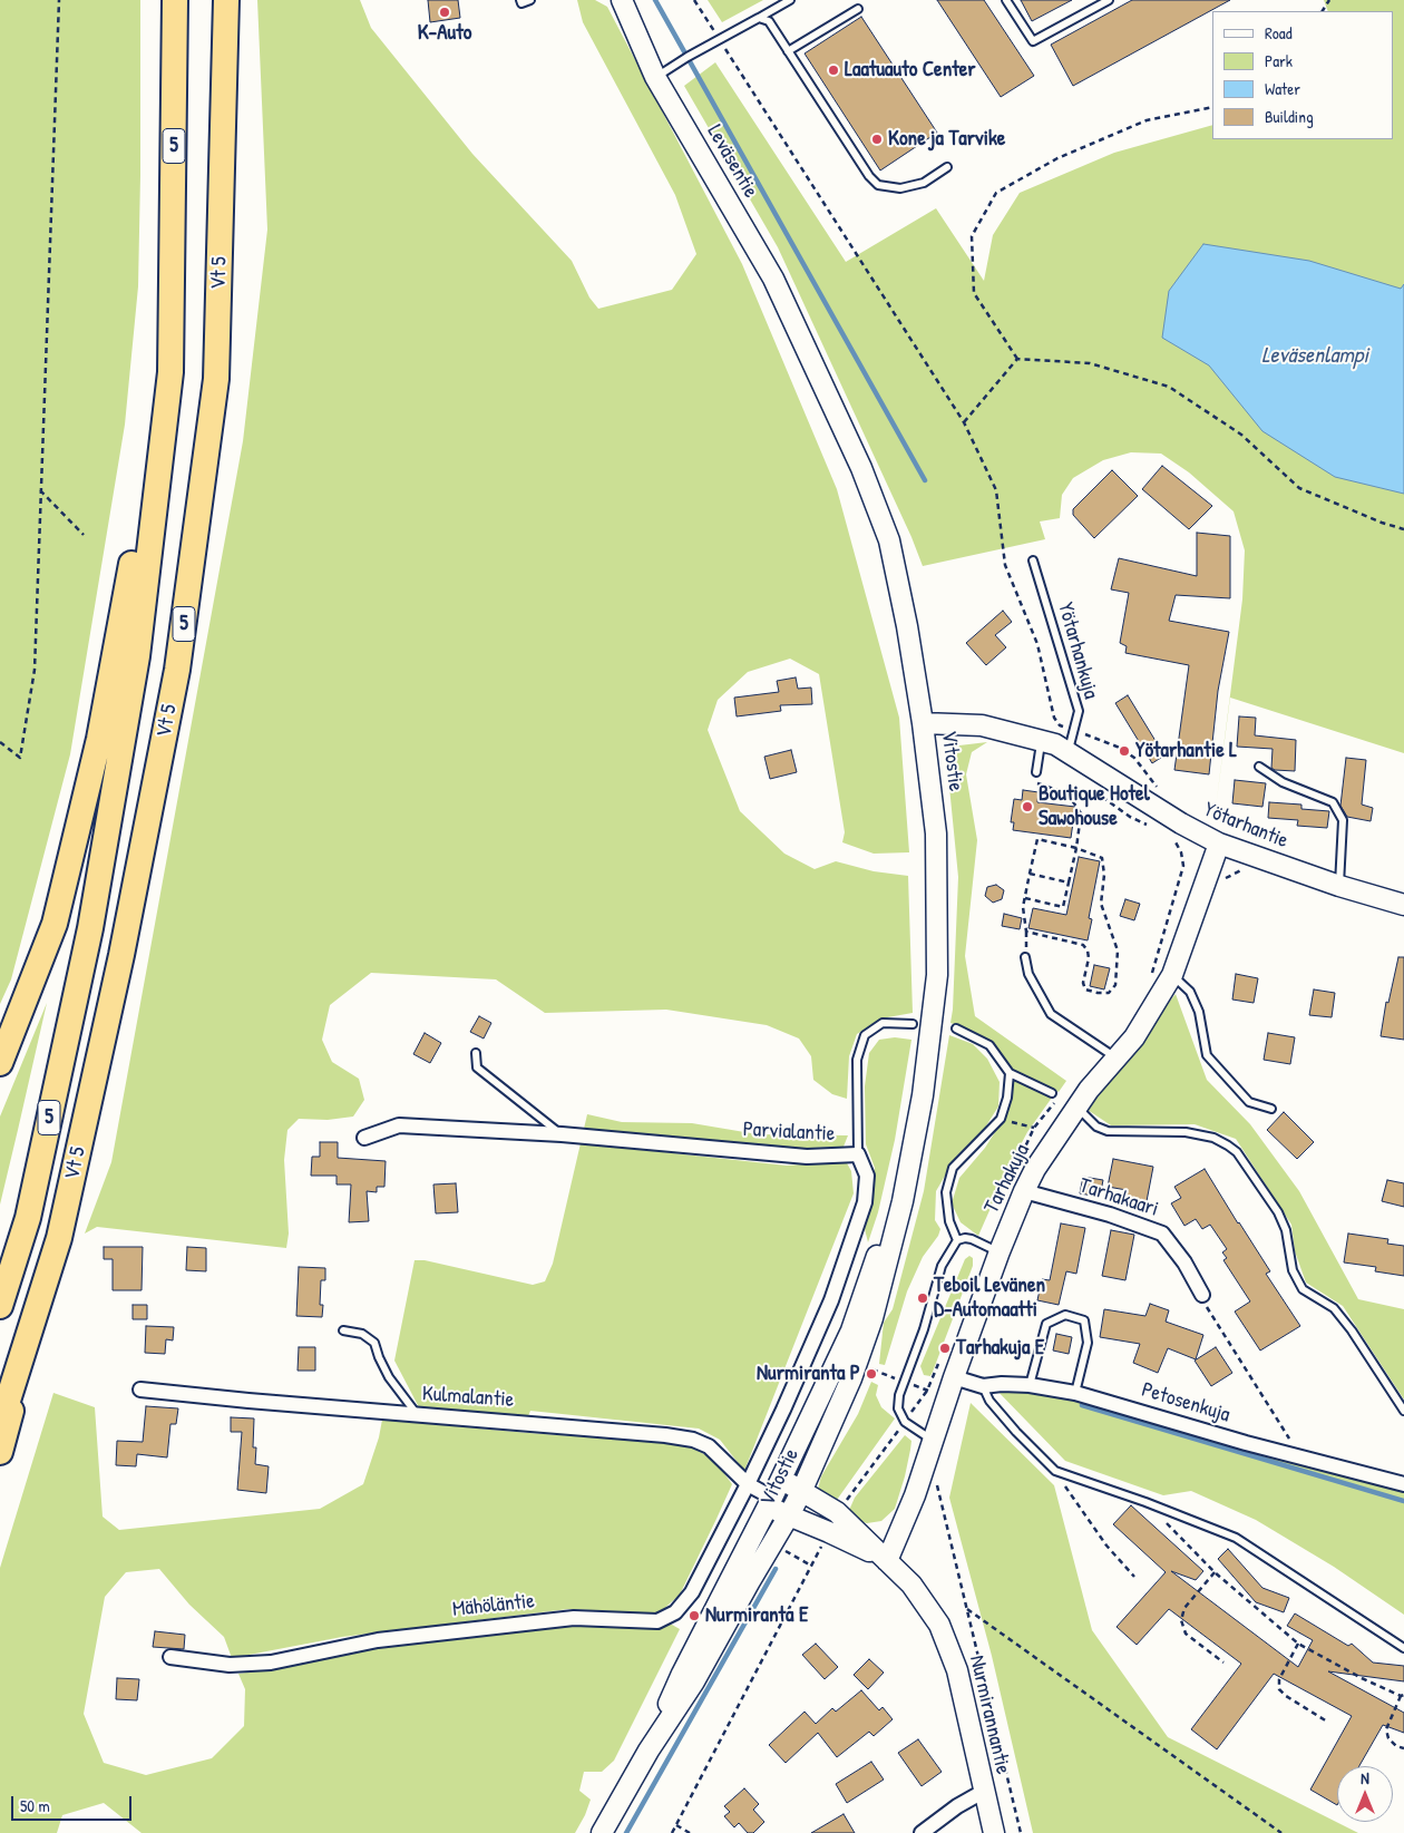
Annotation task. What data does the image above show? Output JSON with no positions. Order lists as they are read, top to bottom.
{
  "streets": {
    "highway": ["5", "Vt 5"],
    "main road": [
      "Leväsentie",
      "Vitostie",
      "Yötarhantie",
      "Tarhakuja",
      "Nurmirannantie"
    ],
    "street": [
      "Parvialantie",
      "Tarhakaari",
      "Kulmalantie",
      "Petosenkuja",
      "Mähöläntie"
    ],
    "lane": ["Yötarhankuja"]
  },
  "crossings": [
    ["Leväsentie", "Vitostie"],
    ["Yötarhankuja", "Yötarhantie"],
    ["Vitostie", "Yötarhantie"],
    ["Vitostie", "Kulmalantie"],
    ["Vitostie", "Nurmirannantie"],
    ["Yötarhantie", "Tarhakuja"],
    ["Parvialantie", "Kulmalantie"],
    ["Parvialantie", "Mähöläntie"],
    ["Tarhakuja", "Tarhakaari"],
    ["Tarhakuja", "Petosenkuja"],
    ["Tarhakuja", "Nurmirannantie"],
    ["Kulmalantie", "Mähöläntie"],
    ["Kulmalantie", "Nurmirannantie"]
  ],
  "water": ["Leväsenlampi"],
  "places": [
    "K-Auto",
    "Laatuauto Center",
    "Kone ja Tarvike",
    "Yötarhantie L",
    "Boutique Hotel Sawohouse",
    "Teboil Levänen D-Automaatti",
    "Tarhakuja E",
    "Nurmiranta P",
    "Nurmiranta E"
  ],
  "legend": [
    "Road",
    "Park",
    "Water",
    "Building"
  ],
  "scale_bar": "50 m",
  "north": "top"
}
